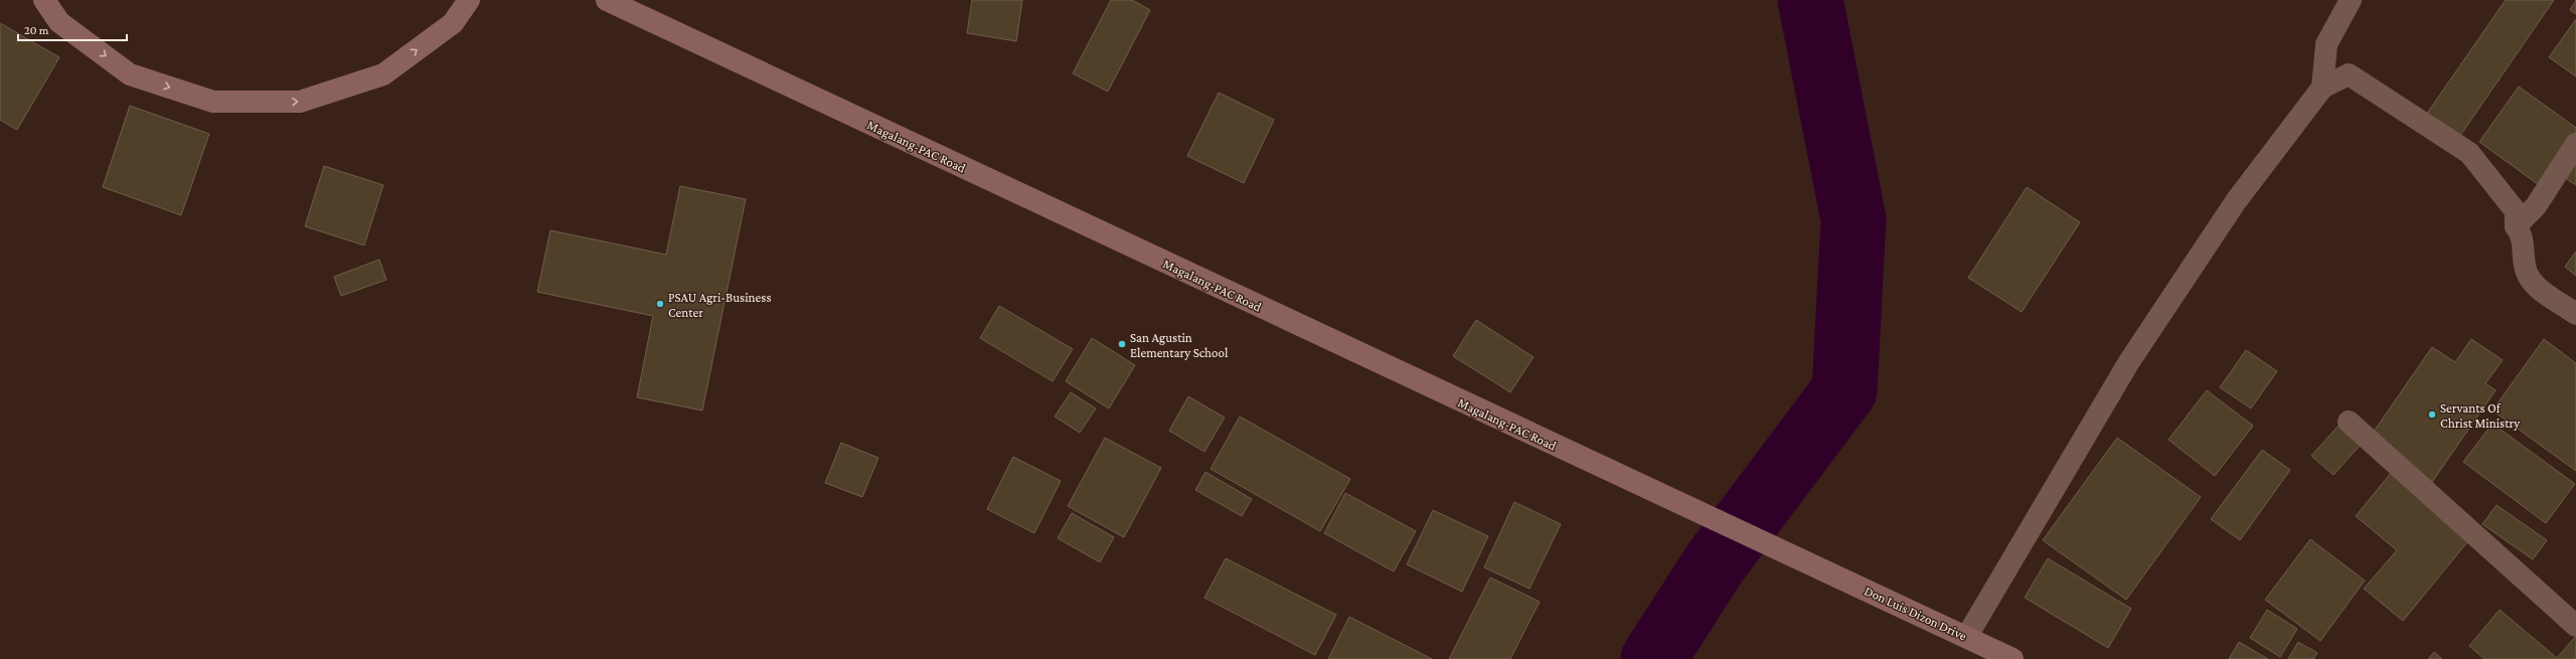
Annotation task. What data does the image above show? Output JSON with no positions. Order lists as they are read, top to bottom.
{
  "streets": {
    "street": ["Magalang-PAC Road", "Don Luis Dizon Drive"]
  },
  "crossings": [
    ["Magalang-PAC Road", "Don Luis Dizon Drive"]
  ],
  "places": ["PSAU Agri-Business Center", "San Agustin Elementary School", "Servants Of Christ Ministry"],
  "scale_bar": "20 m"
}
